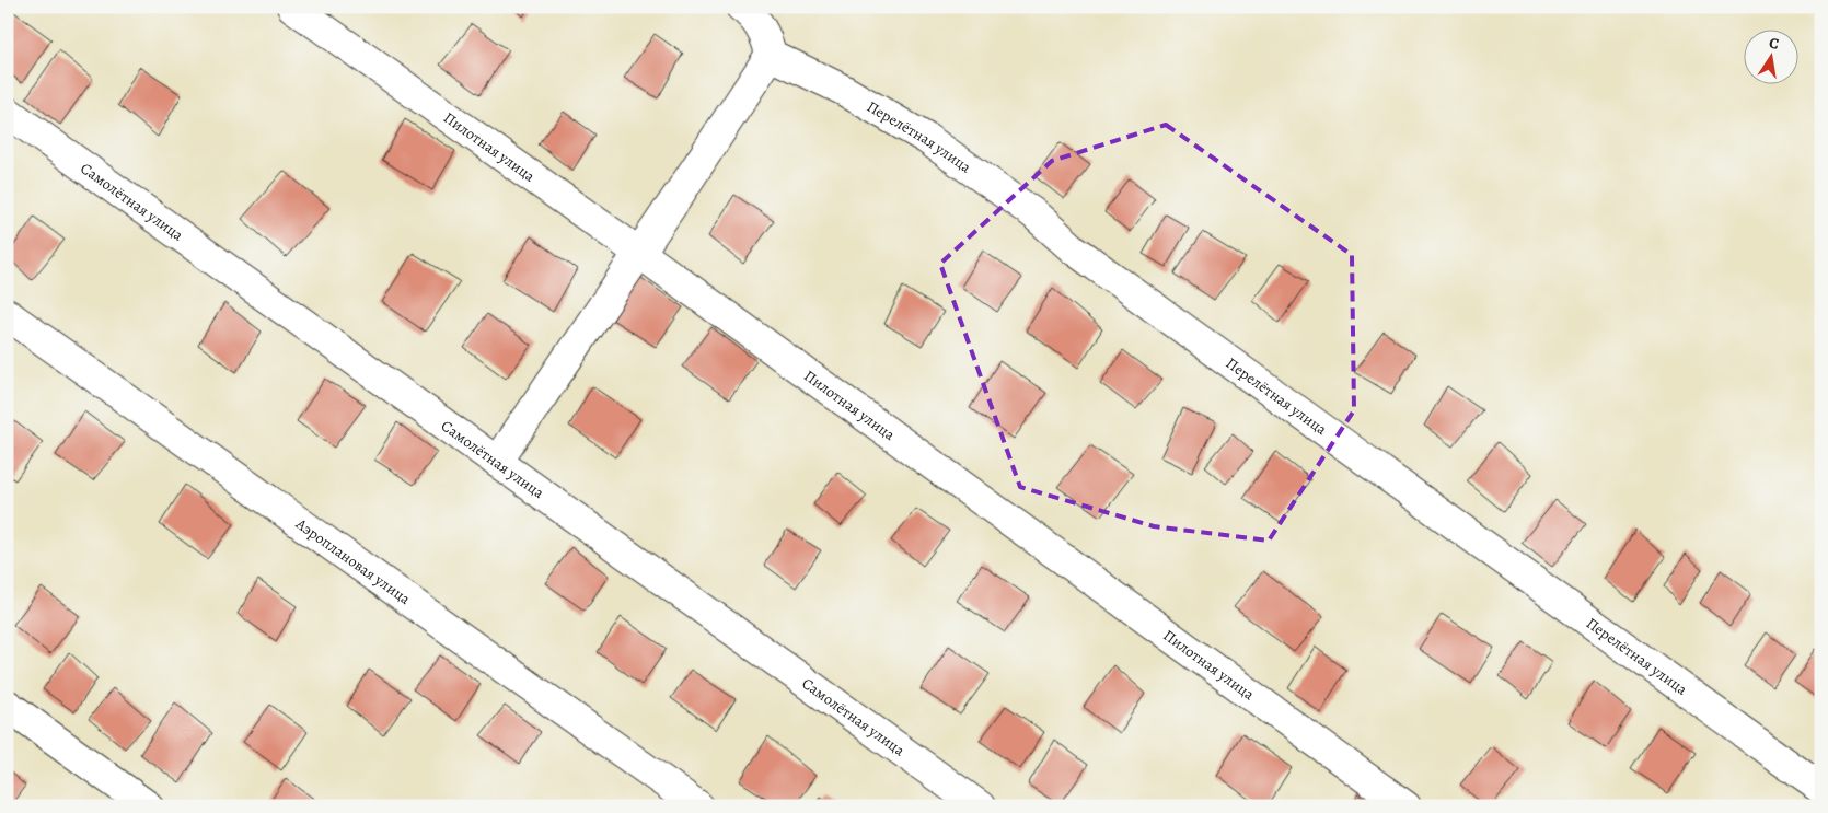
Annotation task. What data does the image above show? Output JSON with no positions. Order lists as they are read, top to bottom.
{
  "streets": {
    "street": [
      "Перелётная улица",
      "Пилотная улица",
      "Самолётная улица",
      "Аэроплановая улица"
    ]
  },
  "north": "top"
}
